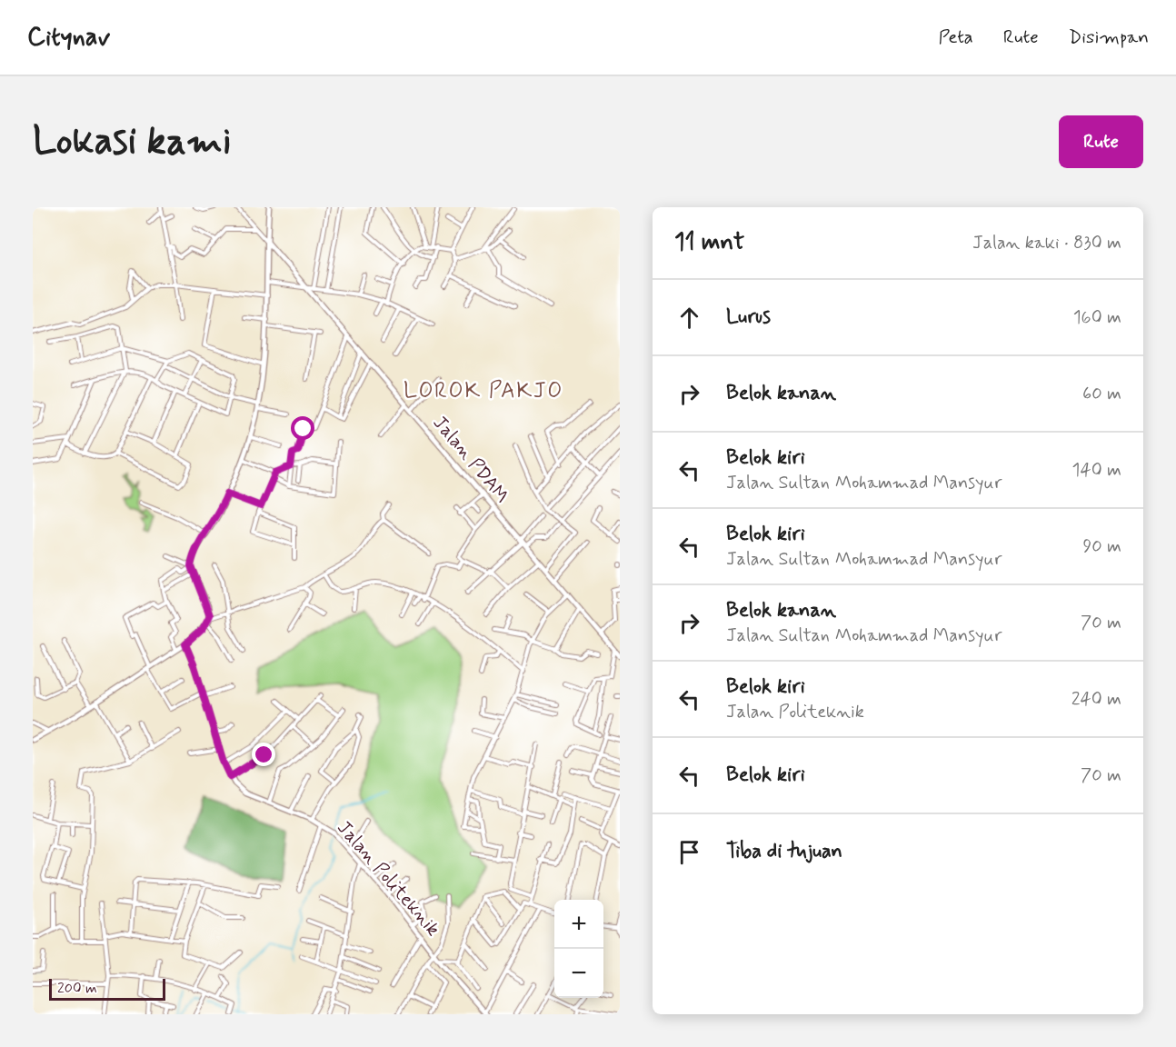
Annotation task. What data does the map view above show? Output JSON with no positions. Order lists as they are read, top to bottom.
{
  "streets": {
    "street": ["Jalan PDAM", "Jalan Politeknik"]
  },
  "districts": ["LOROK PAKJO"],
  "scale_bar": "200 m",
  "page": {
    "header": "Citynav",
    "nav": ["Peta", "Rute", "Disimpan"],
    "buttons": "Rute",
    "title": "Lokasi kami",
    "heading": ["11 mnt", "Jalan kaki · 830 m"],
    "list": [
      ["Lurus", "160 m"],
      ["Belok kanan", "60 m"],
      ["Belok kiri", "Jalan Sultan Mohammad Mansyur", "140 m"],
      ["Belok kiri", "Jalan Sultan Mohammad Mansyur", "90 m"],
      ["Belok kanan", "Jalan Sultan Mohammad Mansyur", "70 m"],
      ["Belok kiri", "Jalan Politeknik", "240 m"],
      ["Belok kiri", "70 m"],
      "Tiba di tujuan"
    ],
    "map_buttons": ["+", "−"],
    "scale": "200 m"
  }
}
